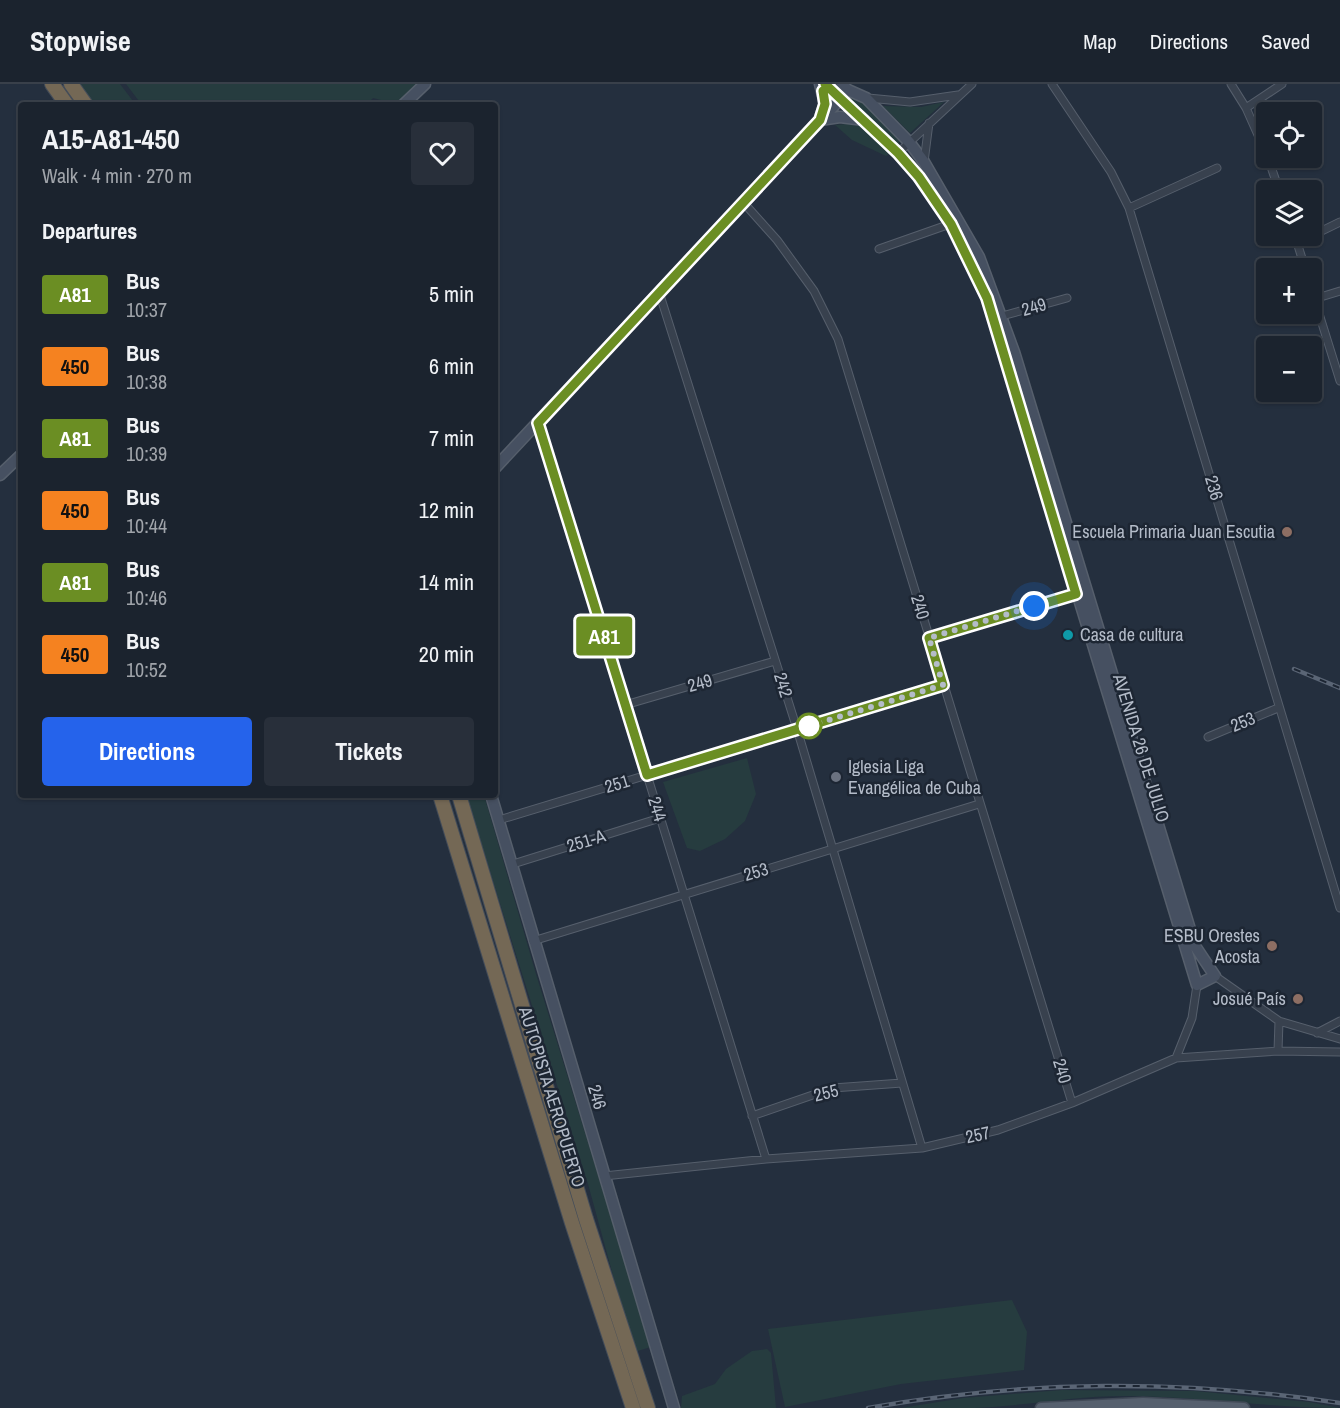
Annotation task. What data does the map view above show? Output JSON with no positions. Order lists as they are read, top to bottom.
{
  "streets": {
    "highway": ["AUTOPISTA AEROPUERTO"],
    "street": [
      "249",
      "236",
      "240",
      "242",
      "253",
      "AVENIDA 26 DE JULIO",
      "251",
      "244",
      "251-A",
      "255",
      "246",
      "257"
    ]
  },
  "crossings": [
    ["249", "242"],
    ["249", "AVENIDA 26 DE JULIO"],
    ["249", "244"],
    ["236", "253"],
    ["240", "253"],
    ["240", "251"],
    ["240", "257"],
    ["242", "253"],
    ["242", "251"],
    ["242", "255"],
    ["242", "257"],
    ["253", "244"],
    ["253", "246"],
    ["AVENIDA 26 DE JULIO", "257"],
    ["251", "244"],
    ["251", "246"],
    ["244", "251-A"],
    ["244", "255"],
    ["244", "257"],
    ["251-A", "246"],
    ["246", "257"]
  ],
  "places": [
    "Escuela Primaria Juan Escutia",
    "Casa de cultura",
    "Iglesia Liga Evangélica de Cuba",
    "ESBU Orestes Acosta",
    "Josué País"
  ],
  "lines": ["bus line A81"],
  "page": {
    "header": "Stopwise",
    "nav": ["Map", "Directions", "Saved"],
    "on_map": "A81",
    "map_buttons": ["+", "−"],
    "heading": [
      ["A15-A81-450", "Walk · 4 min · 270 m"],
      "Departures"
    ],
    "list": [
      {
        "mark": "A81",
        "name": "Bus",
        "note": "10:37",
        "value": "5 min"
      },
      {
        "mark": "450",
        "name": "Bus",
        "note": "10:38",
        "value": "6 min"
      },
      {
        "mark": "A81",
        "name": "Bus",
        "note": "10:39",
        "value": "7 min"
      },
      {
        "mark": "450",
        "name": "Bus",
        "note": "10:44",
        "value": "12 min"
      },
      {
        "mark": "A81",
        "name": "Bus",
        "note": "10:46",
        "value": "14 min"
      },
      {
        "mark": "450",
        "name": "Bus",
        "note": "10:52",
        "value": "20 min"
      }
    ],
    "buttons": ["Directions", "Tickets"]
  }
}
